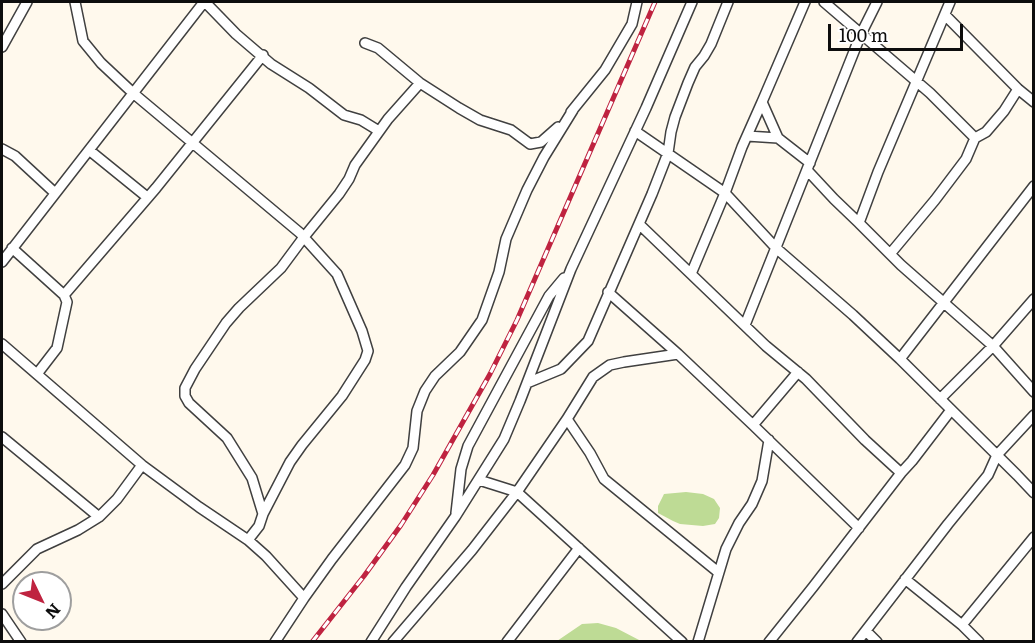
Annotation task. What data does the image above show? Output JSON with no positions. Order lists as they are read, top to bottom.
{
  "scale_bar": "100 m",
  "north": "bottom right"
}
